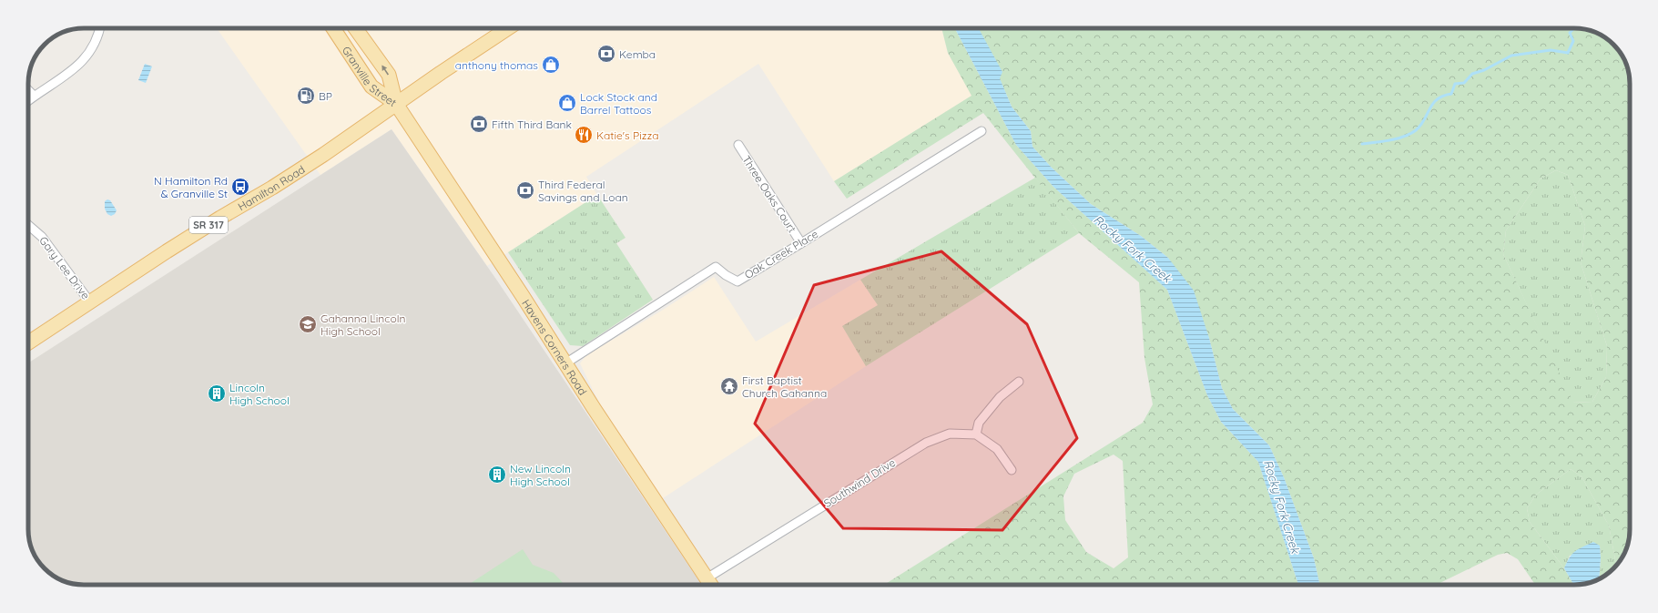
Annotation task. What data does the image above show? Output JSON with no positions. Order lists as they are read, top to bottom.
{
  "streets": {
    "main road": [
      "Granville Street",
      "Hamilton Road",
      "SR 317",
      "Havens Corners Road"
    ],
    "street": [
      "Three Oaks Court",
      "Oak Creek Place",
      "Gary Lee Drive",
      "Southwind Drive"
    ]
  },
  "crossings": [
    ["Granville Street", "Hamilton Road"],
    ["Granville Street", "Havens Corners Road"],
    ["Hamilton Road", "Gary Lee Drive"],
    ["Hamilton Road", "Havens Corners Road"],
    ["Three Oaks Court", "Oak Creek Place"],
    ["Oak Creek Place", "Havens Corners Road"],
    ["Havens Corners Road", "Southwind Drive"]
  ],
  "water": ["Rocky Fork Creek"],
  "places": {
    "bank": ["Kemba", "Fifth Third Bank", "Third Federal Savings and Loan"],
    "shop": ["anthony thomas", "Lock Stock and Barrel Tattoos"],
    "fuel station": ["BP"],
    "restaurant": ["Katie's Pizza"],
    "bus stop": ["N Hamilton Rd & Granville St"],
    "school or university": ["Gahanna Lincoln High School"],
    "temple": ["First Baptist Church Gahanna"],
    "building": ["Lincoln High School", "New Lincoln High School"]
  }
}
